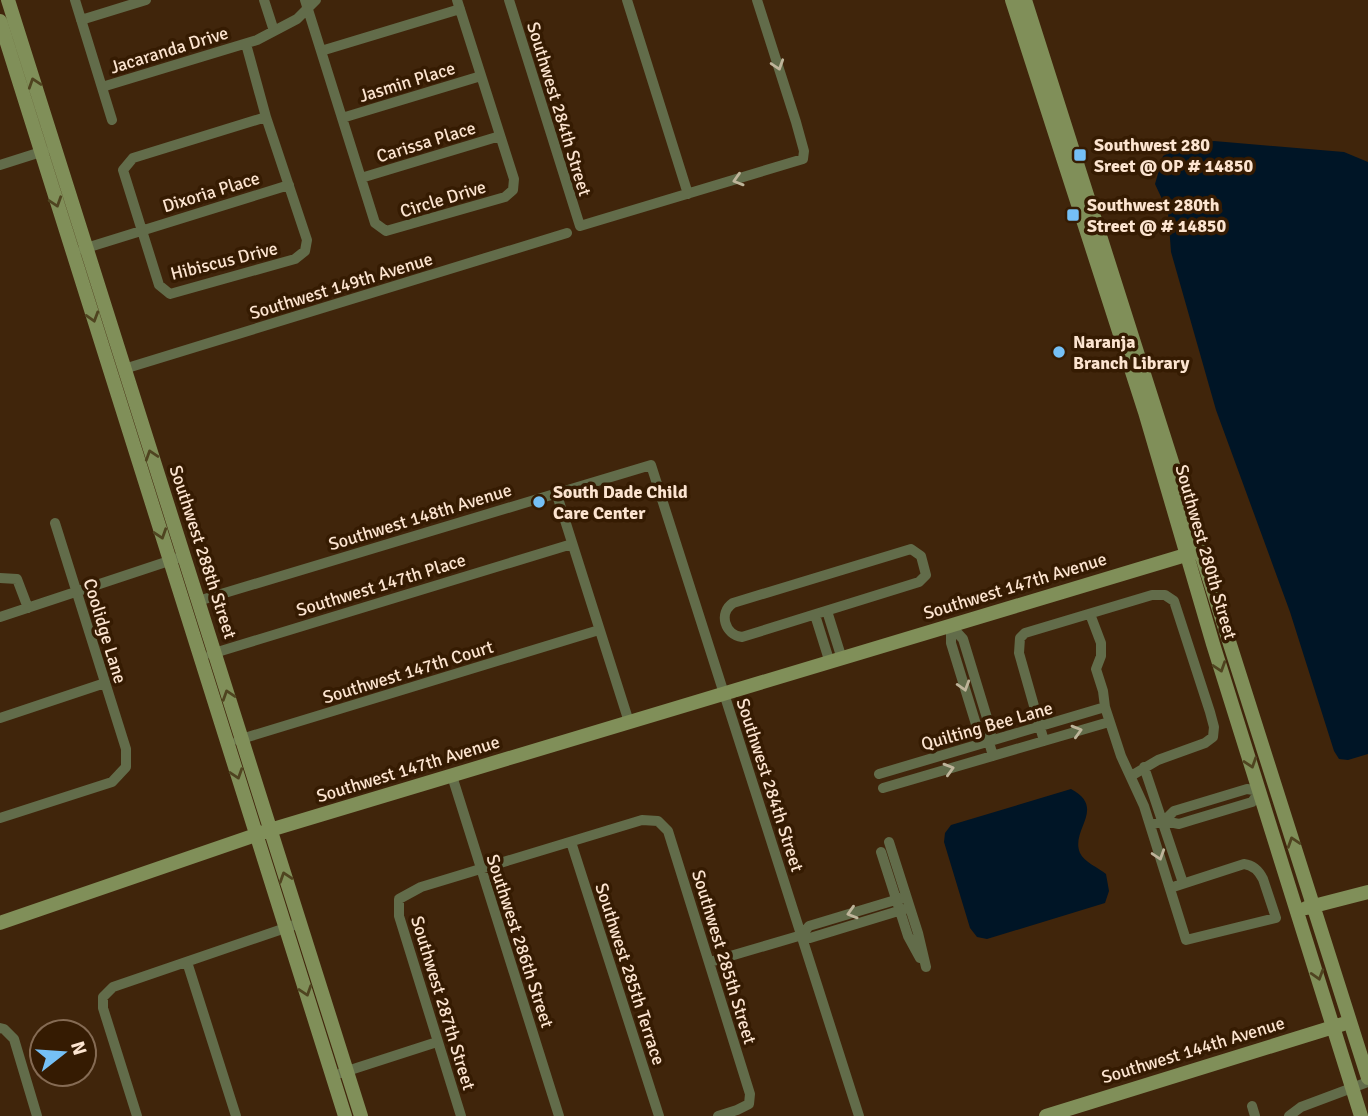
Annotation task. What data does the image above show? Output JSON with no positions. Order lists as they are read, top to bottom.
{
  "streets": {
    "street": [
      "Jacaranda Drive",
      "Jasmin Place",
      "Southwest 284th Street",
      "Carissa Place",
      "Dixoria Place",
      "Circle Drive",
      "Hibiscus Drive",
      "Southwest 149th Avenue",
      "Southwest 148th Avenue",
      "Southwest 288th Street",
      "Southwest 280th Street",
      "Southwest 147th Place",
      "Southwest 147th Avenue",
      "Coolidge Lane",
      "Southwest 147th Court",
      "Quilting Bee Lane",
      "Southwest 286th Street",
      "Southwest 285th Street",
      "Southwest 285th Terrace",
      "Southwest 287th Street",
      "Southwest 144th Avenue"
    ]
  },
  "crossings": [
    ["Jacaranda Drive", "Hibiscus Drive"],
    ["Jasmin Place", "Circle Drive"],
    ["Southwest 284th Street", "Southwest 148th Avenue"],
    ["Southwest 284th Street", "Southwest 147th Avenue"],
    ["Carissa Place", "Circle Drive"],
    ["Dixoria Place", "Hibiscus Drive"],
    ["Dixoria Place", "Southwest 288th Street"],
    ["Southwest 149th Avenue", "Southwest 288th Street"],
    ["Southwest 148th Avenue", "Southwest 288th Street"],
    ["Southwest 288th Street", "Southwest 147th Place"],
    ["Southwest 288th Street", "Southwest 147th Avenue"],
    ["Southwest 288th Street", "Southwest 147th Court"],
    ["Southwest 280th Street", "Southwest 147th Avenue"],
    ["Southwest 280th Street", "Southwest 144th Avenue"],
    ["Southwest 147th Avenue", "Southwest 286th Street"],
    ["Southwest 286th Street", "Southwest 287th Street"],
    ["Southwest 285th Street", "Southwest 285th Terrace"]
  ],
  "places": {
    "transit": ["Southwest 280 Sreet @ OP # 14850", "Southwest 280th Street @ # 14850"],
    "other": ["Naranja Branch Library", "South Dade Child Care Center"]
  },
  "north": "right"
}
